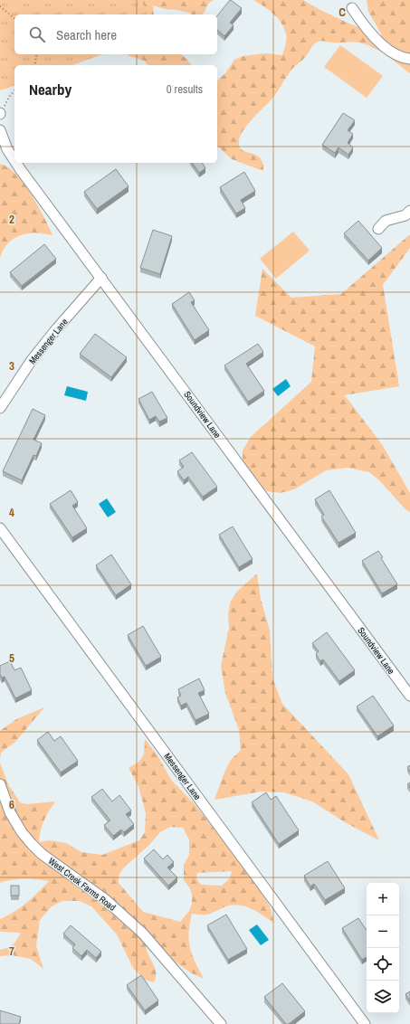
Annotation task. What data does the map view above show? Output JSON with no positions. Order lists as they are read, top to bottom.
{
  "streets": {
    "street": ["Messenger Lane", "Soundview Lane", "West Creek Farms Road"]
  },
  "crossings": [
    ["Messenger Lane", "Soundview Lane"]
  ],
  "page": {
    "search": "Search here",
    "heading": ["Nearby", "0 results"],
    "map_buttons": ["+", "−"]
  },
  "grid": {
    "columns": ["C"],
    "rows": [
      "2",
      "3",
      "4",
      "5",
      "6",
      "7"
    ]
  }
}
